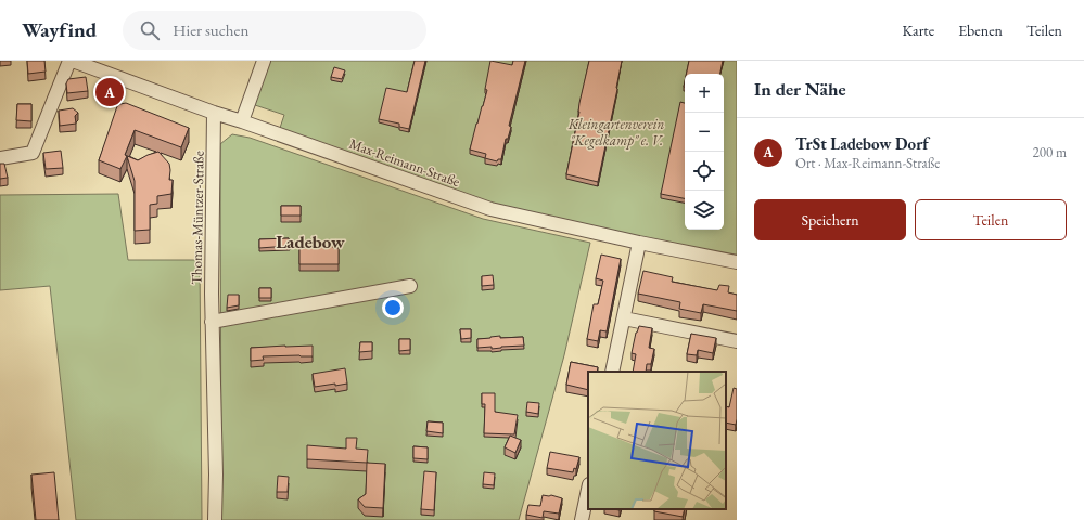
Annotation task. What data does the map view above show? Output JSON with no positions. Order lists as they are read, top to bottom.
{
  "streets": {
    "street": ["Max-Reimann-Straße", "Thomas-Müntzer-Straße"]
  },
  "crossings": [
    ["Max-Reimann-Straße", "Thomas-Müntzer-Straße"]
  ],
  "districts": ["Ladebow"],
  "parks": ["Kleingartenverein \"Kegelkamp\" e. V."],
  "page": {
    "header": "Wayfind",
    "search": "Hier suchen",
    "nav": ["Karte", "Ebenen", "Teilen"],
    "heading": "In der Nähe",
    "map_buttons": ["+", "−"],
    "pins": "A",
    "list": [
      {
        "mark": "A",
        "name": "TrSt Ladebow Dorf",
        "note": "Ort · Max-Reimann-Straße",
        "value": "200 m"
      }
    ],
    "buttons": ["Speichern", "Teilen"]
  }
}
